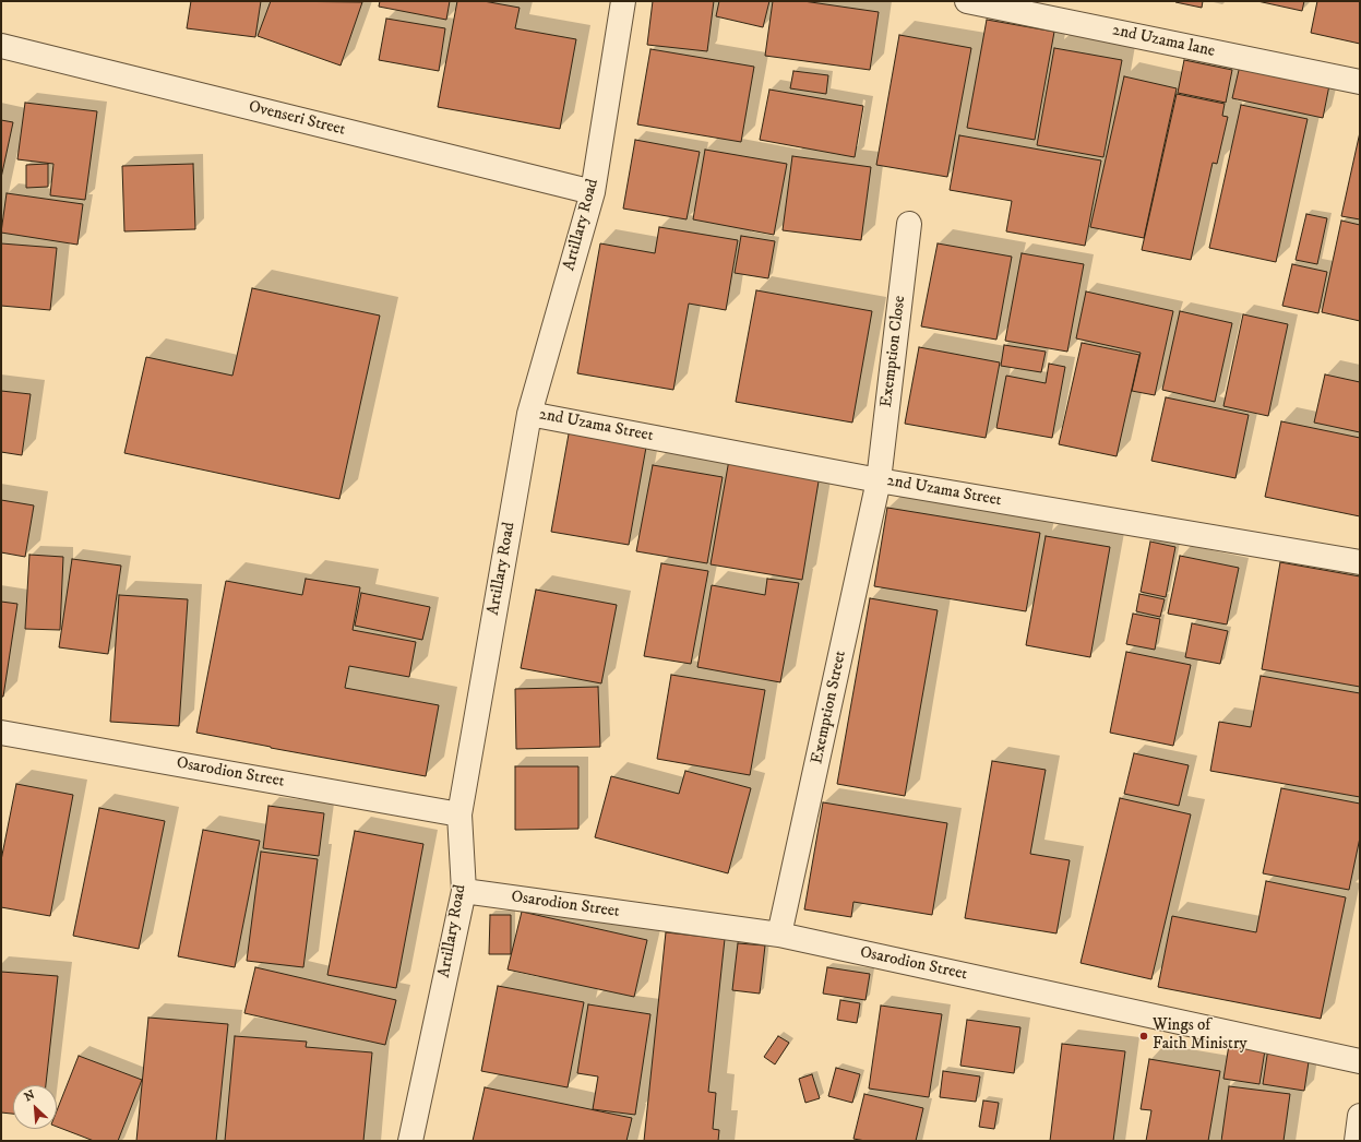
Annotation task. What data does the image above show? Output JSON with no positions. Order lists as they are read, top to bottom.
{
  "streets": {
    "street": [
      "2nd Uzama lane",
      "Ovenseri Street",
      "Artillary Road",
      "Exemption Close",
      "2nd Uzama Street",
      "Exemption Street",
      "Osarodion Street"
    ]
  },
  "crossings": [
    ["Ovenseri Street", "Artillary Road"],
    ["Artillary Road", "2nd Uzama Street"],
    ["Artillary Road", "Osarodion Street"],
    ["Exemption Close", "2nd Uzama Street"],
    ["Exemption Close", "Exemption Street"],
    ["2nd Uzama Street", "Exemption Street"],
    ["Exemption Street", "Osarodion Street"]
  ],
  "places": ["Wings of Faith Ministry"],
  "north": "top left"
}
